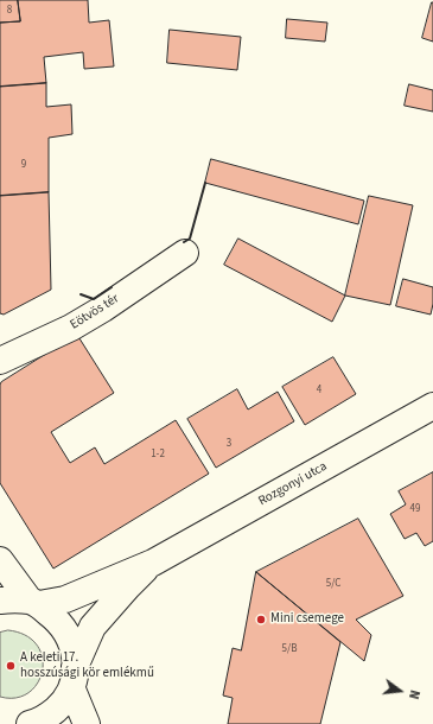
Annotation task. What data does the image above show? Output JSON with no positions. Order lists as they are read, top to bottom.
{
  "streets": {
    "street": ["Eötvös tér", "Rozgonyi utca"]
  },
  "places": ["Mini csemege", "A keleti 17. hosszúsági kör emlékmű"],
  "house_numbers": [
    "8",
    "9",
    "4",
    "3",
    "1-2",
    "49",
    "5/C",
    "5/B"
  ],
  "north": "right"
}
